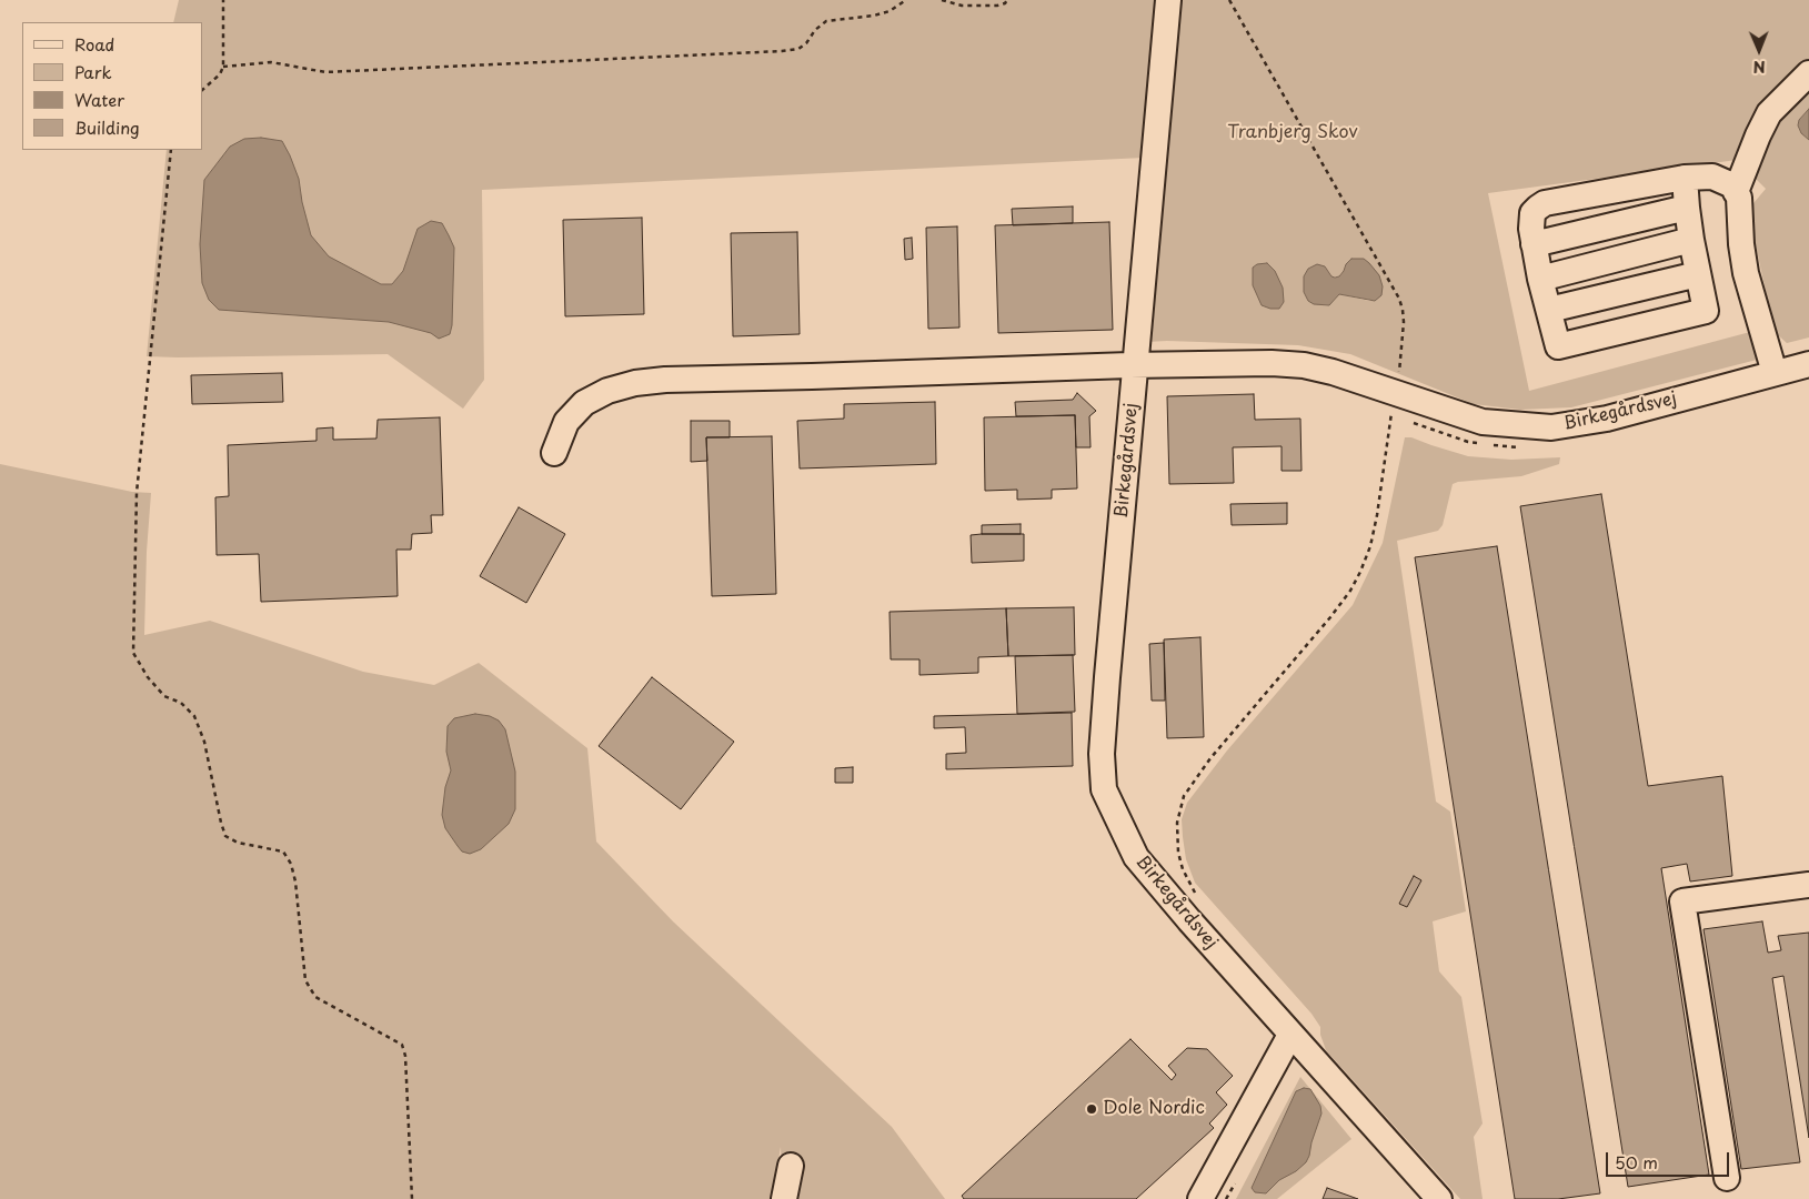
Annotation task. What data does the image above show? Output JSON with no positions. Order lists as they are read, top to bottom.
{
  "streets": {
    "street": ["Birkegårdsvej"]
  },
  "parks": ["Tranbjerg Skov"],
  "places": ["Dole Nordic"],
  "legend": [
    "Road",
    "Park",
    "Water",
    "Building"
  ],
  "scale_bar": "50 m",
  "north": "bottom"
}
